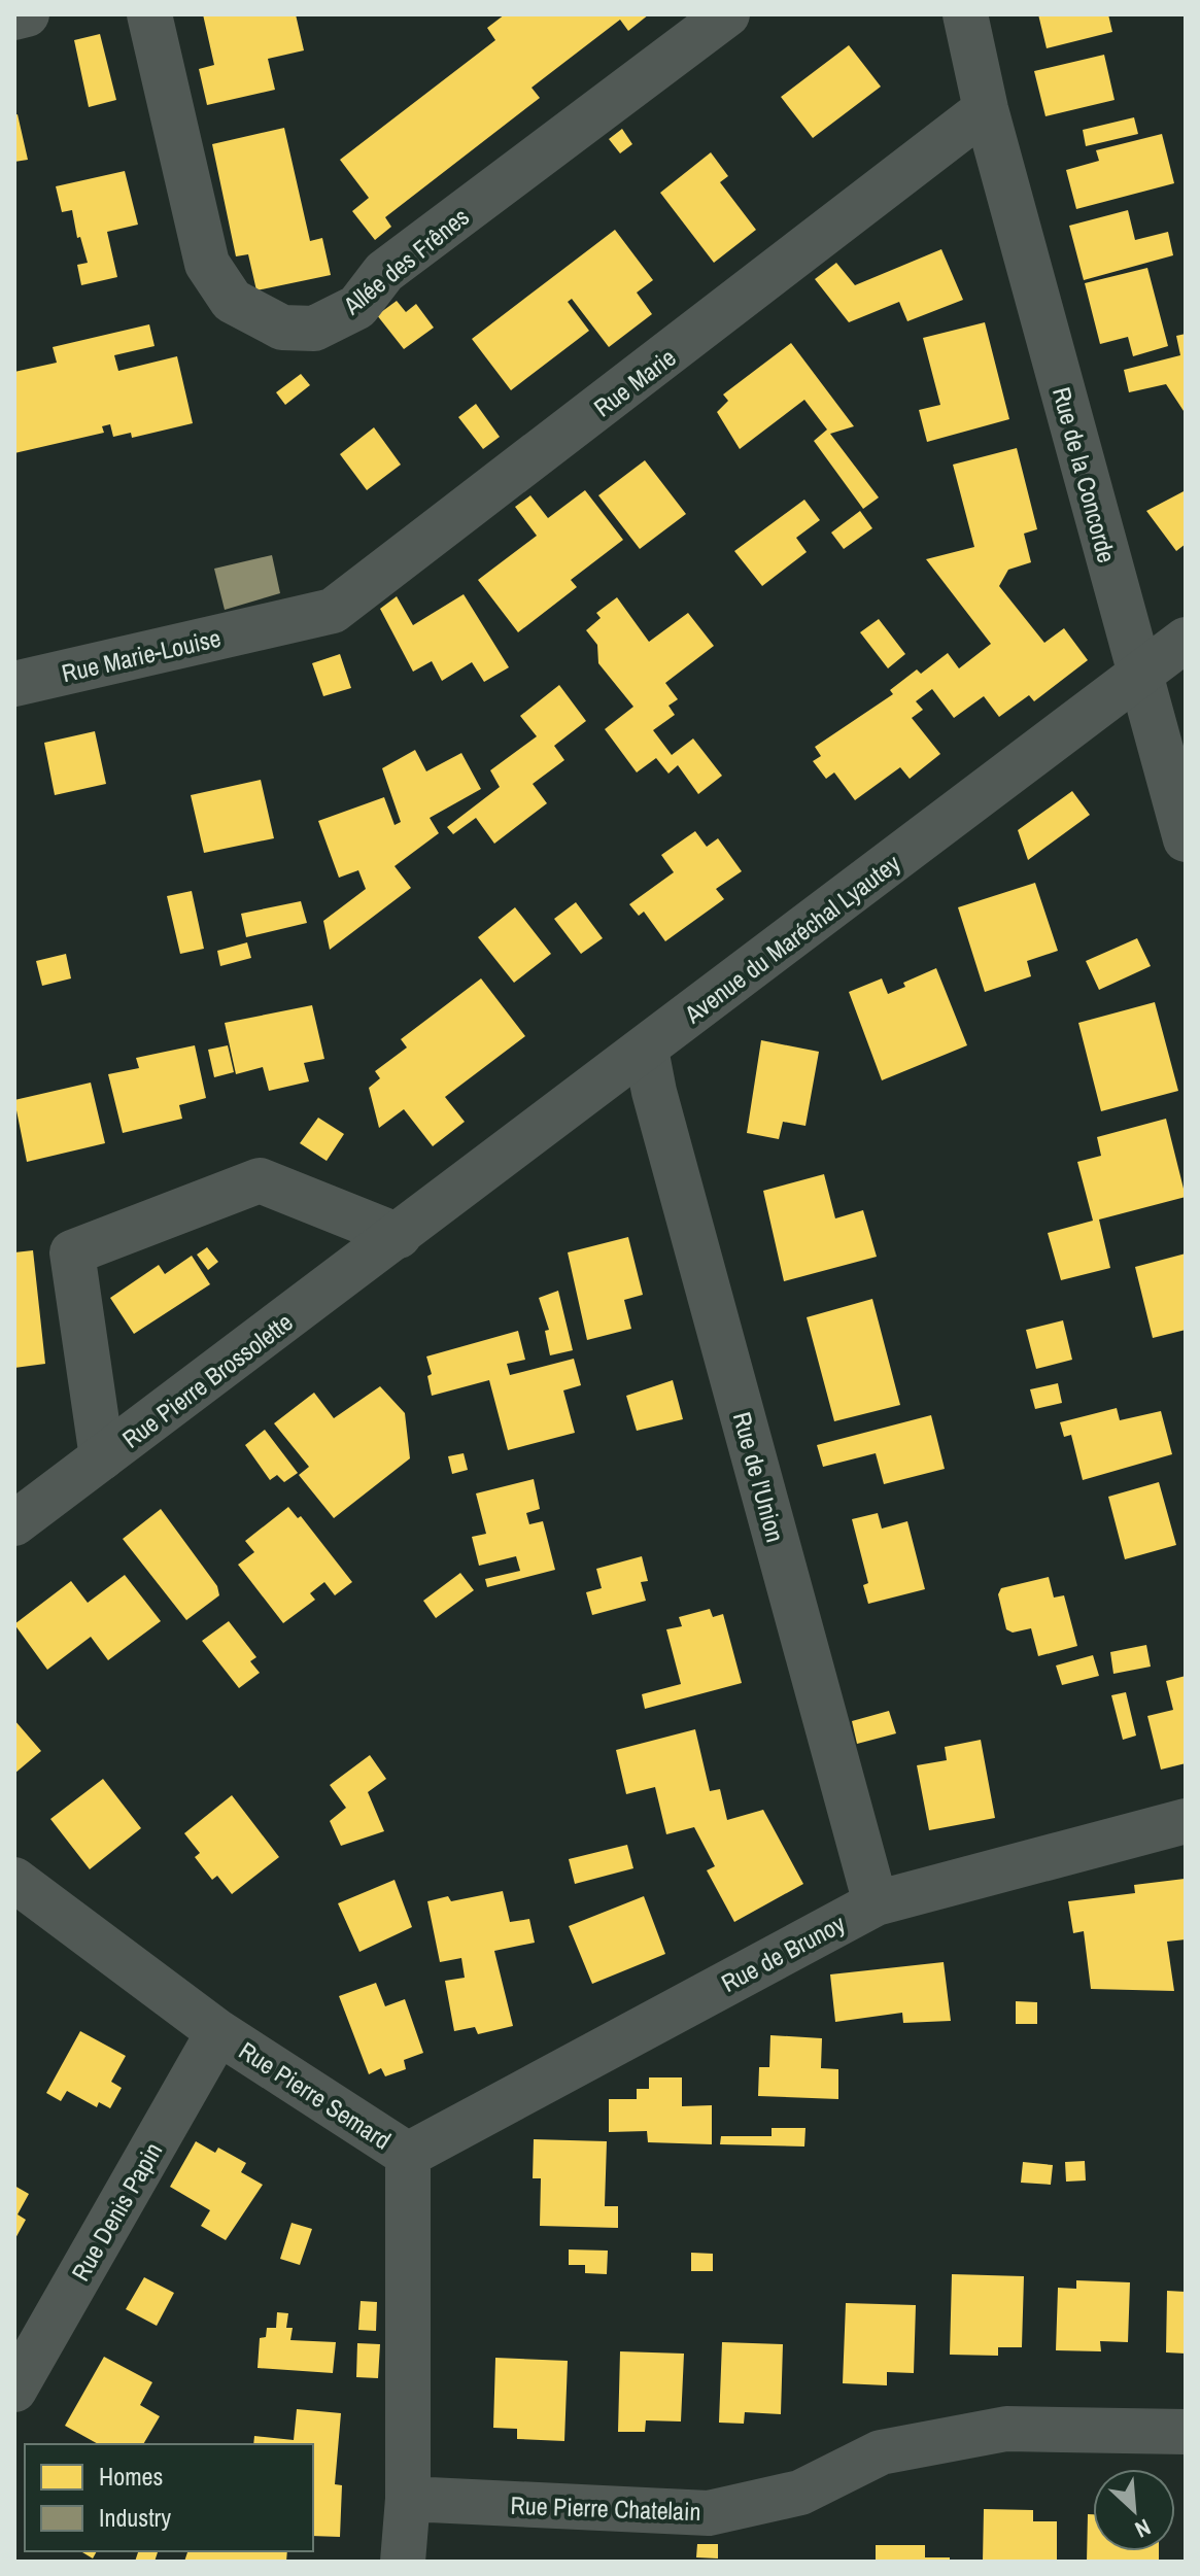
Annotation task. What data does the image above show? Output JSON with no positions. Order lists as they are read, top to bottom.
{
  "streets": {
    "street": [
      "Allée des Frênes",
      "Rue Marie",
      "Rue de la Concorde",
      "Rue Marie-Louise",
      "Avenue du Maréchal Lyautey",
      "Rue Pierre Brossolette",
      "Rue de l'Union",
      "Rue de Brunoy",
      "Rue Pierre Semard",
      "Rue Denis Papin",
      "Rue Pierre Chatelain"
    ]
  },
  "crossings": [
    ["Rue Marie", "Rue de la Concorde"],
    ["Rue Marie", "Rue Marie-Louise"],
    ["Rue de la Concorde", "Avenue du Maréchal Lyautey"],
    ["Avenue du Maréchal Lyautey", "Rue Pierre Brossolette"],
    ["Avenue du Maréchal Lyautey", "Rue de l'Union"],
    ["Rue de l'Union", "Rue de Brunoy"],
    ["Rue de Brunoy", "Rue Pierre Semard"],
    ["Rue Pierre Semard", "Rue Denis Papin"],
    ["Rue Pierre Semard", "Rue Pierre Chatelain"]
  ],
  "legend": ["Homes", "Industry"],
  "north": "bottom right"
}
